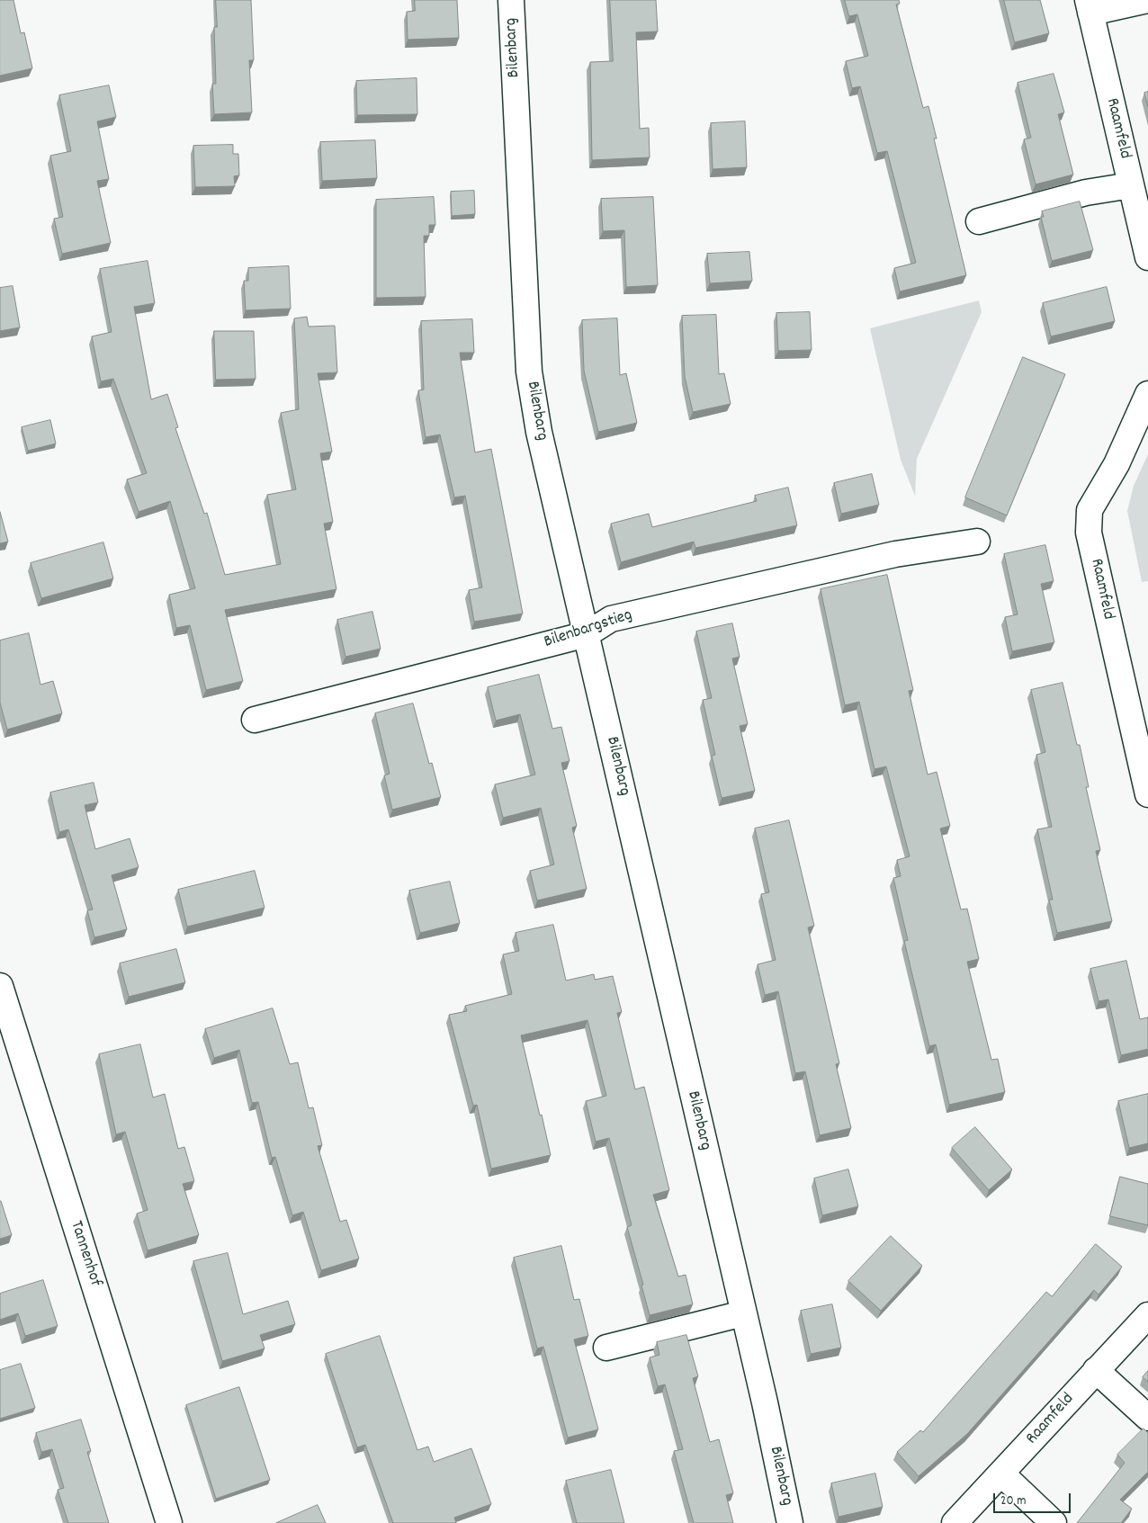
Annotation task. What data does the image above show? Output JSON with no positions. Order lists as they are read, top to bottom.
{
  "streets": {
    "street": [
      "Bilenbarg",
      "Raamfeld",
      "Bilenbargstieg",
      "Tannenhof"
    ]
  },
  "crossings": [
    ["Bilenbarg", "Bilenbargstieg"]
  ],
  "scale_bar": "20 m"
}
